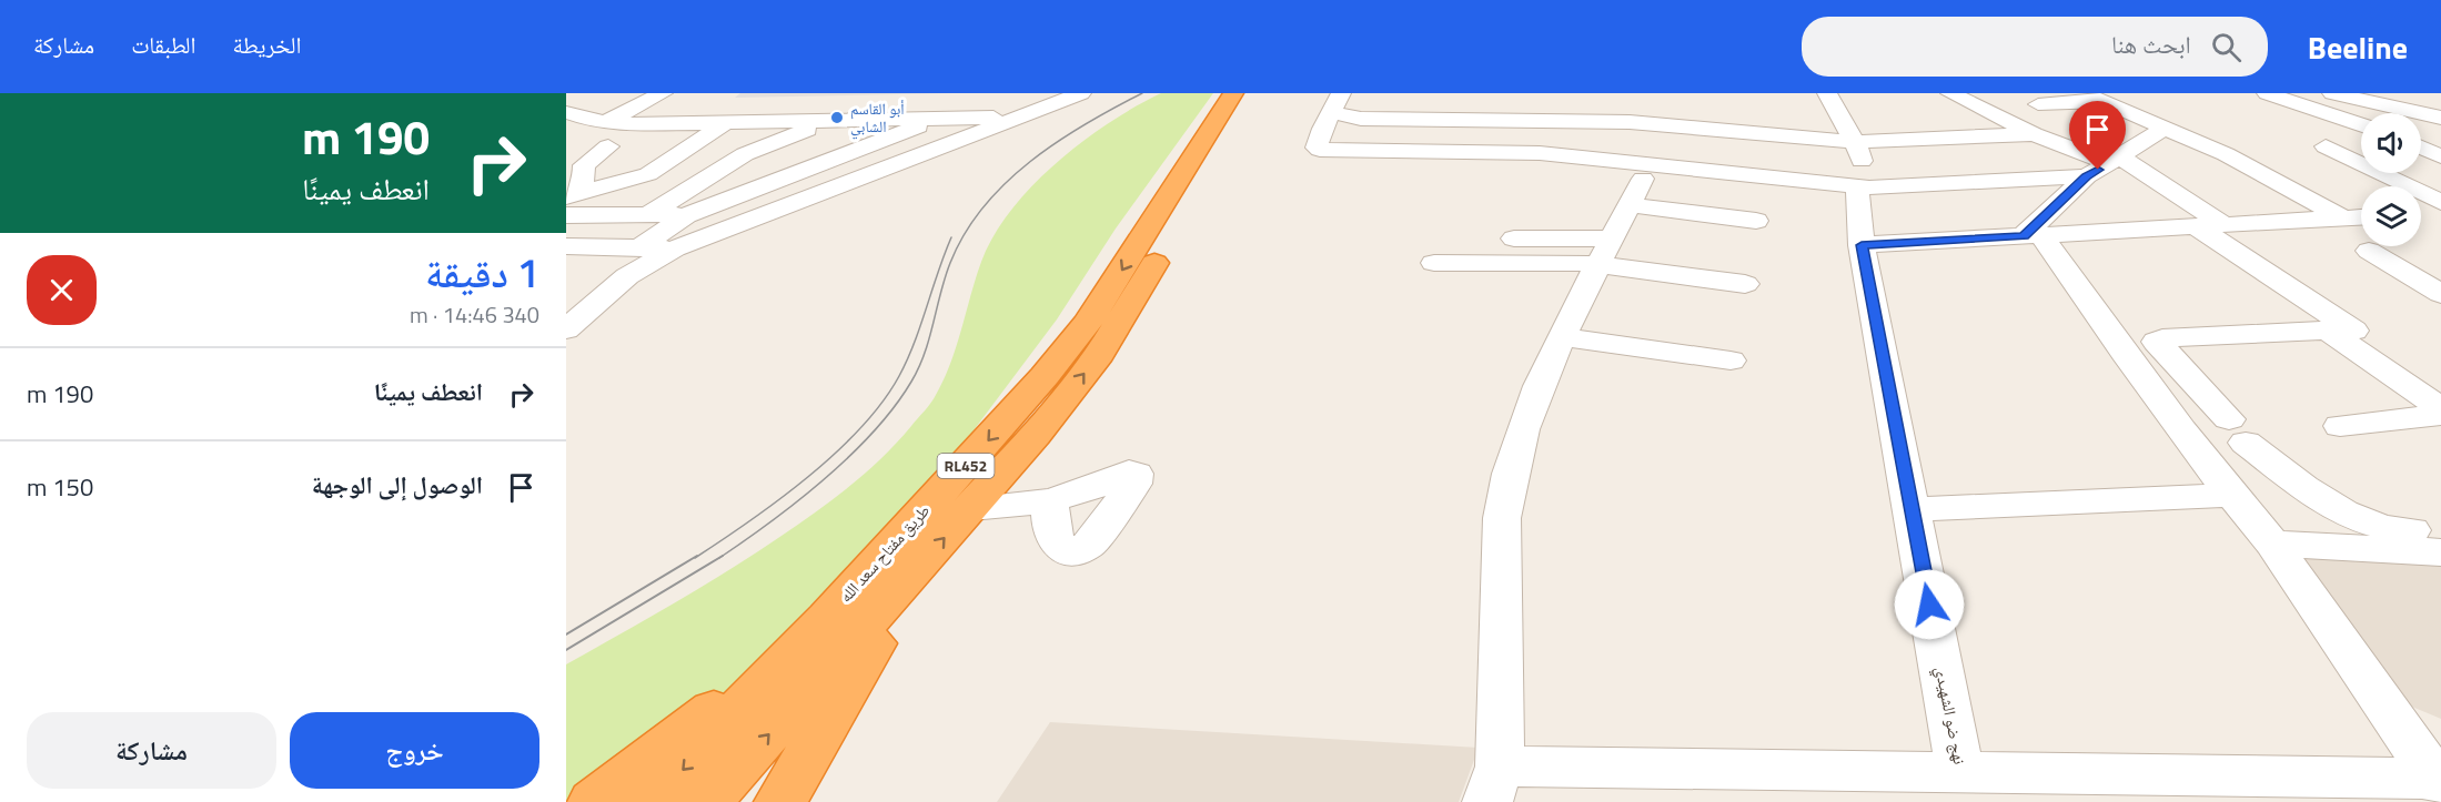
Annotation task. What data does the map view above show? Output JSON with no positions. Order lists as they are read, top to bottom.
{
  "streets": {
    "highway": ["RL452", "طريق مفتاح سعد الله"],
    "street": ["نهج ضو الشهيدي"]
  },
  "places": ["أبو القاسم الشابي"],
  "page": {
    "header": "Beeline",
    "search": "ابحث هنا",
    "nav": ["الخريطة", "الطبقات", "مشاركة"],
    "turn": ["190 m", "انعطف يمينًا"],
    "heading": ["1 دقيقة", "340 m · 14:46"],
    "list": [
      {
        "name": "انعطف يمينًا",
        "value": "190 m"
      },
      {
        "name": "الوصول إلى الوجهة",
        "value": "150 m"
      }
    ],
    "buttons": ["خروج", "مشاركة"]
  }
}
